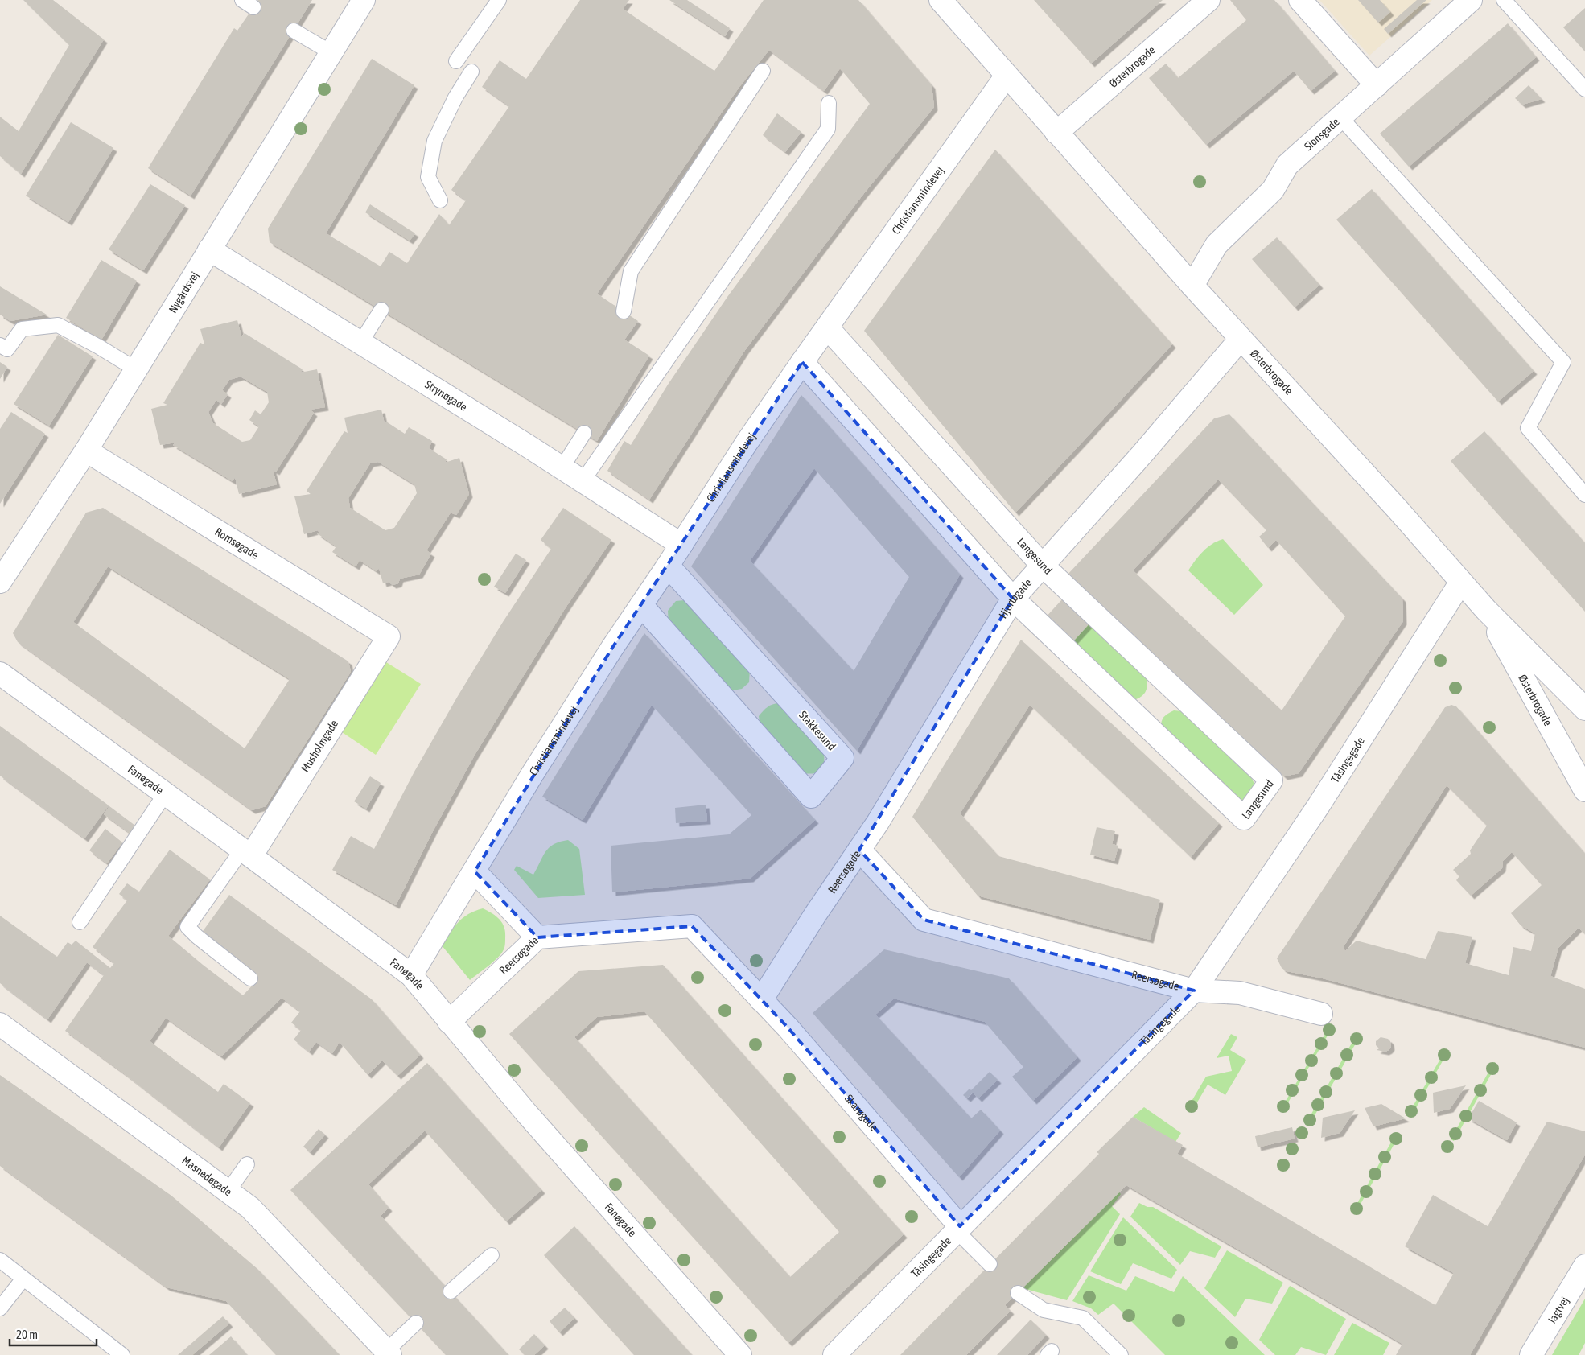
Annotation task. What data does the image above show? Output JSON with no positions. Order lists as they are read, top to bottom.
{
  "streets": {
    "street": [
      "Østerbrogade",
      "Sionsgade",
      "Christiansmindevej",
      "Nygårdsvej",
      "Strynøgade",
      "Romsøgade",
      "Langesund",
      "Hjortøgade",
      "Stakkesund",
      "Musholmgade",
      "Tåsingegade",
      "Fanøgade",
      "Reersøgade",
      "Skarøgade",
      "Masnedøgade",
      "Jagtvej"
    ]
  },
  "crossings": [
    ["Østerbrogade", "Sionsgade"],
    ["Østerbrogade", "Christiansmindevej"],
    ["Østerbrogade", "Hjortøgade"],
    ["Østerbrogade", "Tåsingegade"],
    ["Christiansmindevej", "Strynøgade"],
    ["Christiansmindevej", "Langesund"],
    ["Christiansmindevej", "Stakkesund"],
    ["Christiansmindevej", "Fanøgade"],
    ["Nygårdsvej", "Strynøgade"],
    ["Nygårdsvej", "Romsøgade"],
    ["Romsøgade", "Musholmgade"],
    ["Langesund", "Hjortøgade"],
    ["Hjortøgade", "Reersøgade"],
    ["Musholmgade", "Fanøgade"],
    ["Tåsingegade", "Reersøgade"],
    ["Tåsingegade", "Skarøgade"],
    ["Fanøgade", "Reersøgade"],
    ["Reersøgade", "Skarøgade"]
  ],
  "scale_bar": "20 m"
}
